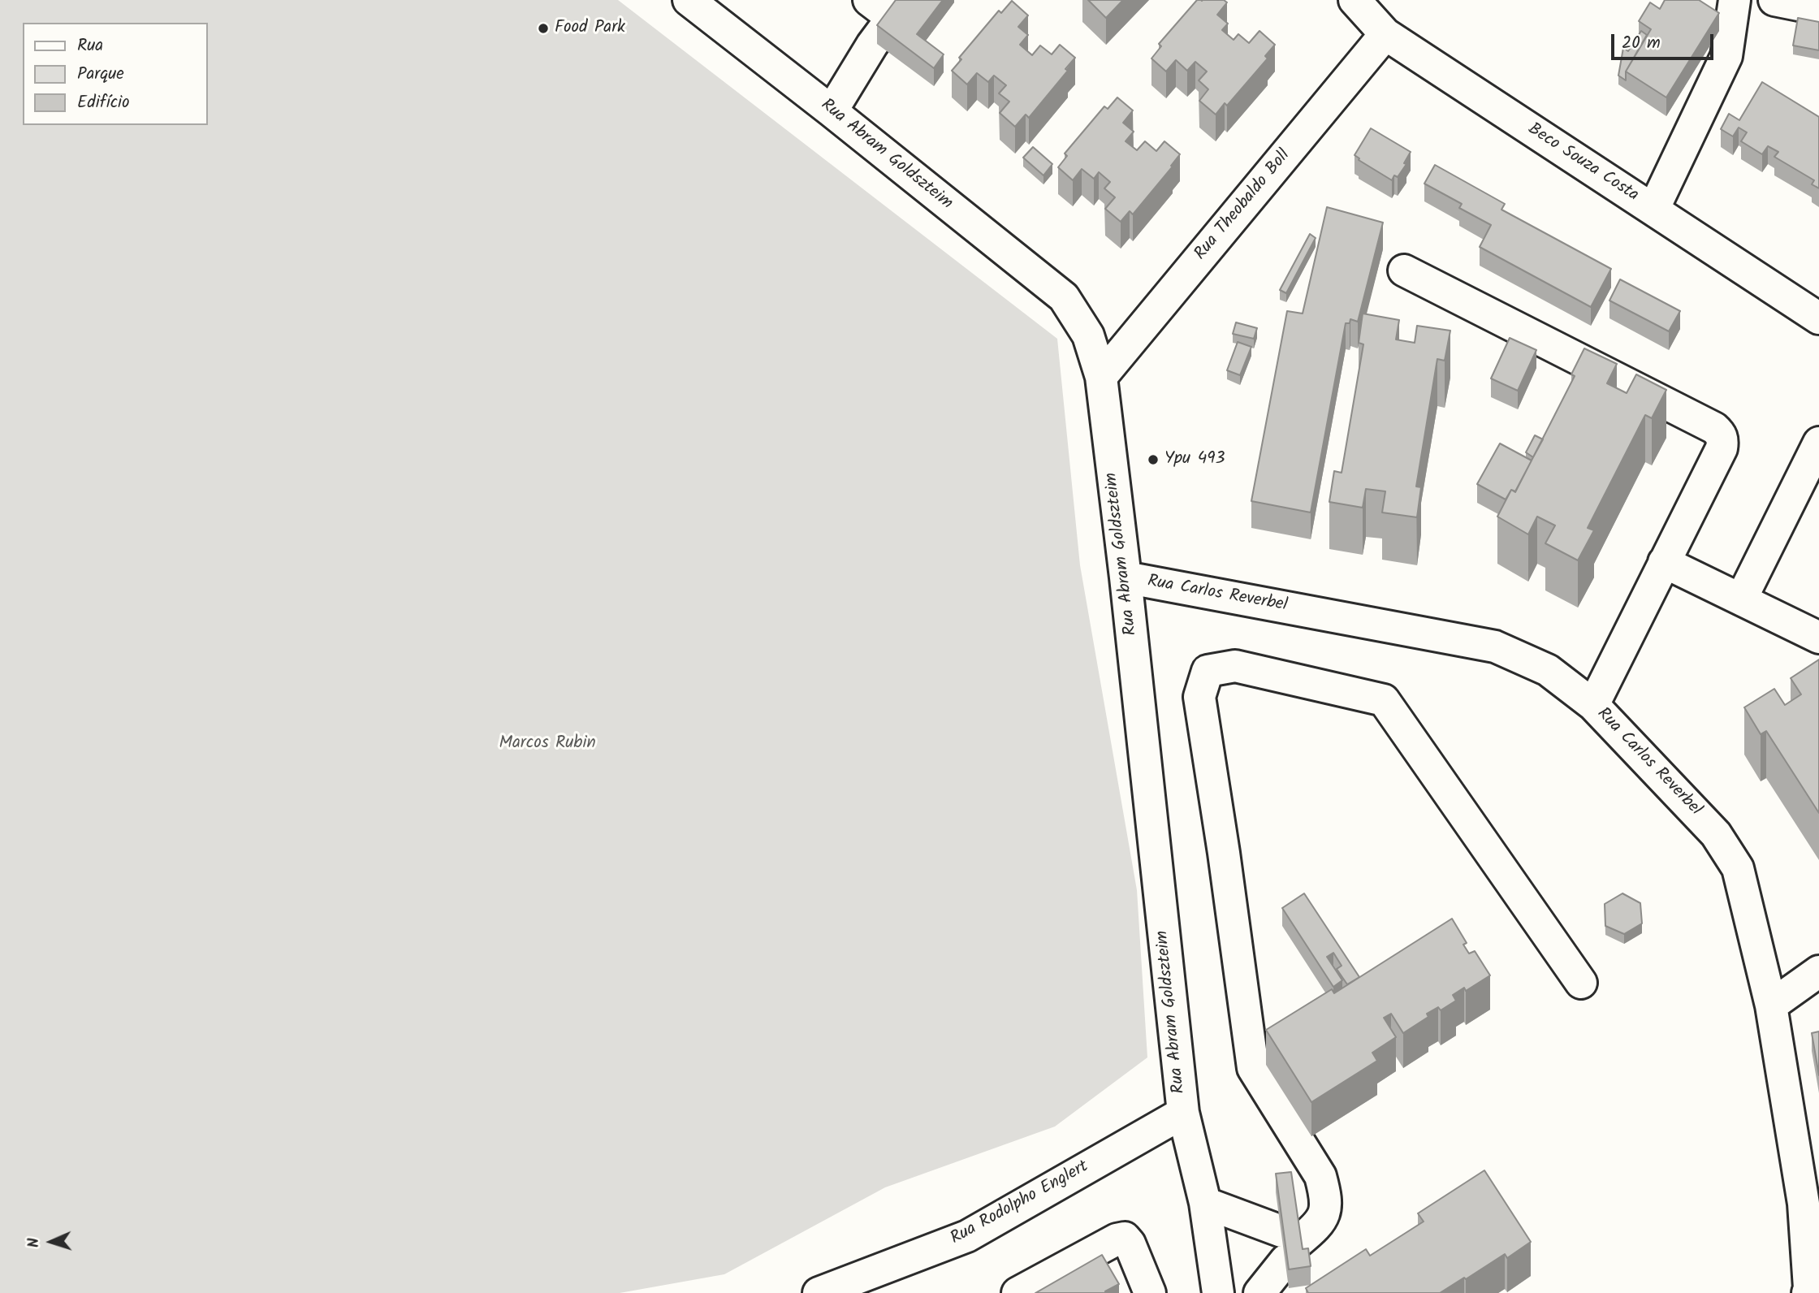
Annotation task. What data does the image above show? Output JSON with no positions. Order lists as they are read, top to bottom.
{
  "streets": {
    "street": [
      "Rua Abram Goldszteim",
      "Beco Souza Costa",
      "Rua Theobaldo Boll",
      "Rua Carlos Reverbel",
      "Rua Rodolpho Englert"
    ]
  },
  "crossings": [
    ["Rua Abram Goldszteim", "Rua Theobaldo Boll"],
    ["Rua Abram Goldszteim", "Rua Carlos Reverbel"],
    ["Rua Abram Goldszteim", "Rua Rodolpho Englert"],
    ["Beco Souza Costa", "Rua Theobaldo Boll"]
  ],
  "parks": ["Marcos Rubin"],
  "places": ["Food Park", "Ypu 493"],
  "legend": ["Rua", "Parque", "Edifício"],
  "scale_bar": "20 m",
  "north": "left"
}
